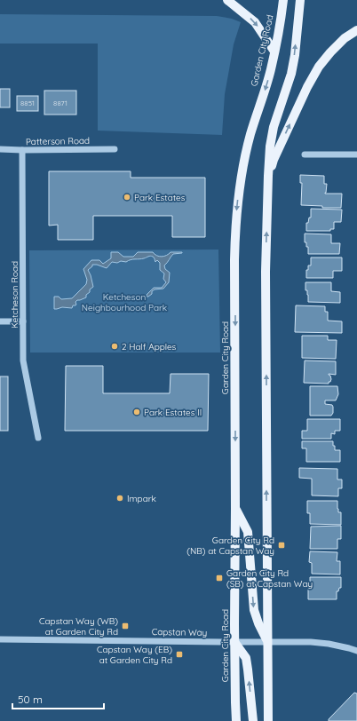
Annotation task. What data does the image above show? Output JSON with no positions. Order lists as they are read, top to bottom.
{
  "streets": {
    "main road": ["Garden City Road"],
    "street": ["Patterson Road", "Ketcheson Road", "Capstan Way"]
  },
  "crossings": [
    ["Garden City Road", "Capstan Way"],
    ["Patterson Road", "Ketcheson Road"]
  ],
  "parks": ["Ketcheson Neighbourhood Park"],
  "places": {
    "other": [
      "Park Estates",
      "2 Half Apples",
      "Park Estates II",
      "Impark"
    ],
    "transit": [
      "Garden City Rd (NB) at Capstan Way",
      "Garden City Rd (SB) at Capstan Way",
      "Capstan Way (WB) at Garden City Rd",
      "Capstan Way (EB) at Garden City Rd"
    ]
  },
  "house_numbers": ["8851", "8871"],
  "scale_bar": "50 m"
}
